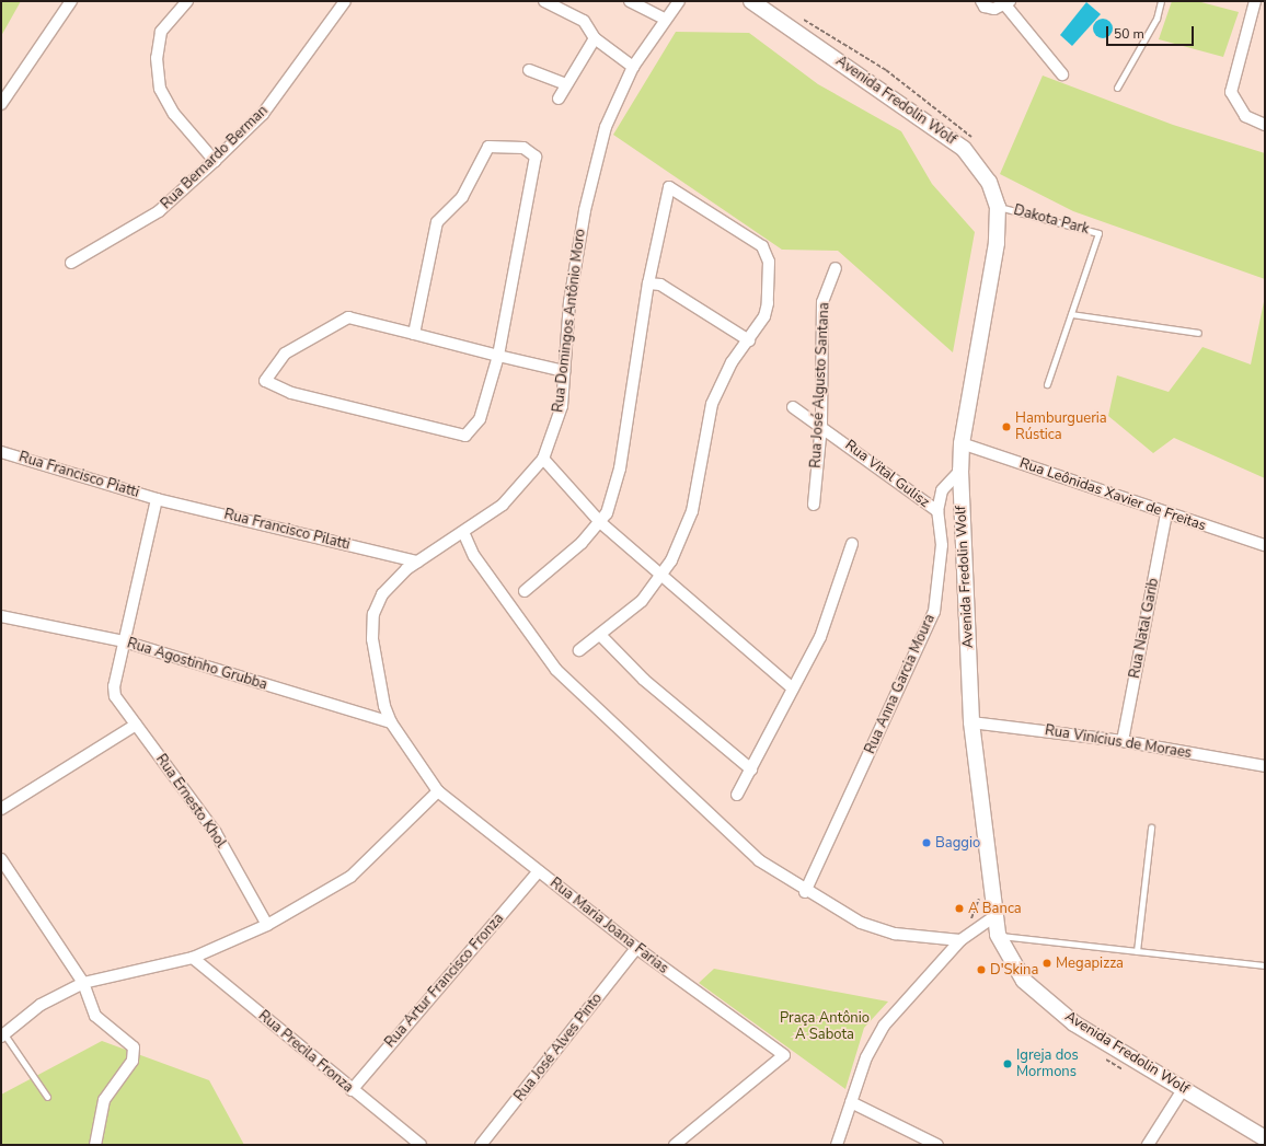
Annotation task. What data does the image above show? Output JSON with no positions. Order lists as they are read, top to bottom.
{
  "streets": {
    "main road": ["Avenida Fredolin Wolf"],
    "street": [
      "Rua Bernardo Berman",
      "Rua Domingos Antônio Moro",
      "Rua José Algusto Santana",
      "Rua Vital Gulisz",
      "Rua Francisco Piatti",
      "Rua Leônidas Xavier de Freitas",
      "Rua Francisco Pilatti",
      "Rua Natal Garib",
      "Rua Agostinho Grubba",
      "Rua Anna Garcia Moura",
      "Rua Vinícius de Moraes",
      "Rua Ernesto Khol",
      "Rua Maria Joana Farias",
      "Rua Artur Francisco Fronza",
      "Rua José Alves Pinto",
      "Rua Precila Fronza"
    ],
    "lane": ["Dakota Park"]
  },
  "crossings": [
    ["Avenida Fredolin Wolf", "Dakota Park"],
    ["Avenida Fredolin Wolf", "Rua Leônidas Xavier de Freitas"],
    ["Avenida Fredolin Wolf", "Rua Anna Garcia Moura"],
    ["Avenida Fredolin Wolf", "Rua Vinícius de Moraes"],
    ["Rua Domingos Antônio Moro", "Rua Francisco Pilatti"],
    ["Rua Domingos Antônio Moro", "Rua Agostinho Grubba"],
    ["Rua Domingos Antônio Moro", "Rua Maria Joana Farias"],
    ["Rua José Algusto Santana", "Rua Vital Gulisz"],
    ["Rua Vital Gulisz", "Rua Anna Garcia Moura"],
    ["Rua Francisco Piatti", "Rua Francisco Pilatti"],
    ["Rua Francisco Piatti", "Rua Ernesto Khol"],
    ["Rua Leônidas Xavier de Freitas", "Rua Natal Garib"],
    ["Rua Francisco Pilatti", "Rua Ernesto Khol"],
    ["Rua Natal Garib", "Rua Vinícius de Moraes"],
    ["Rua Agostinho Grubba", "Rua Ernesto Khol"],
    ["Rua Maria Joana Farias", "Rua Artur Francisco Fronza"],
    ["Rua Maria Joana Farias", "Rua José Alves Pinto"],
    ["Rua Artur Francisco Fronza", "Rua Precila Fronza"]
  ],
  "parks": ["Praça Antônio A Sabota"],
  "places": [
    "Hamburgueria Rústica",
    "Baggio",
    "A Banca",
    "Megapizza",
    "D'Skina",
    "Igreja dos Mormons"
  ],
  "scale_bar": "50 m"
}
